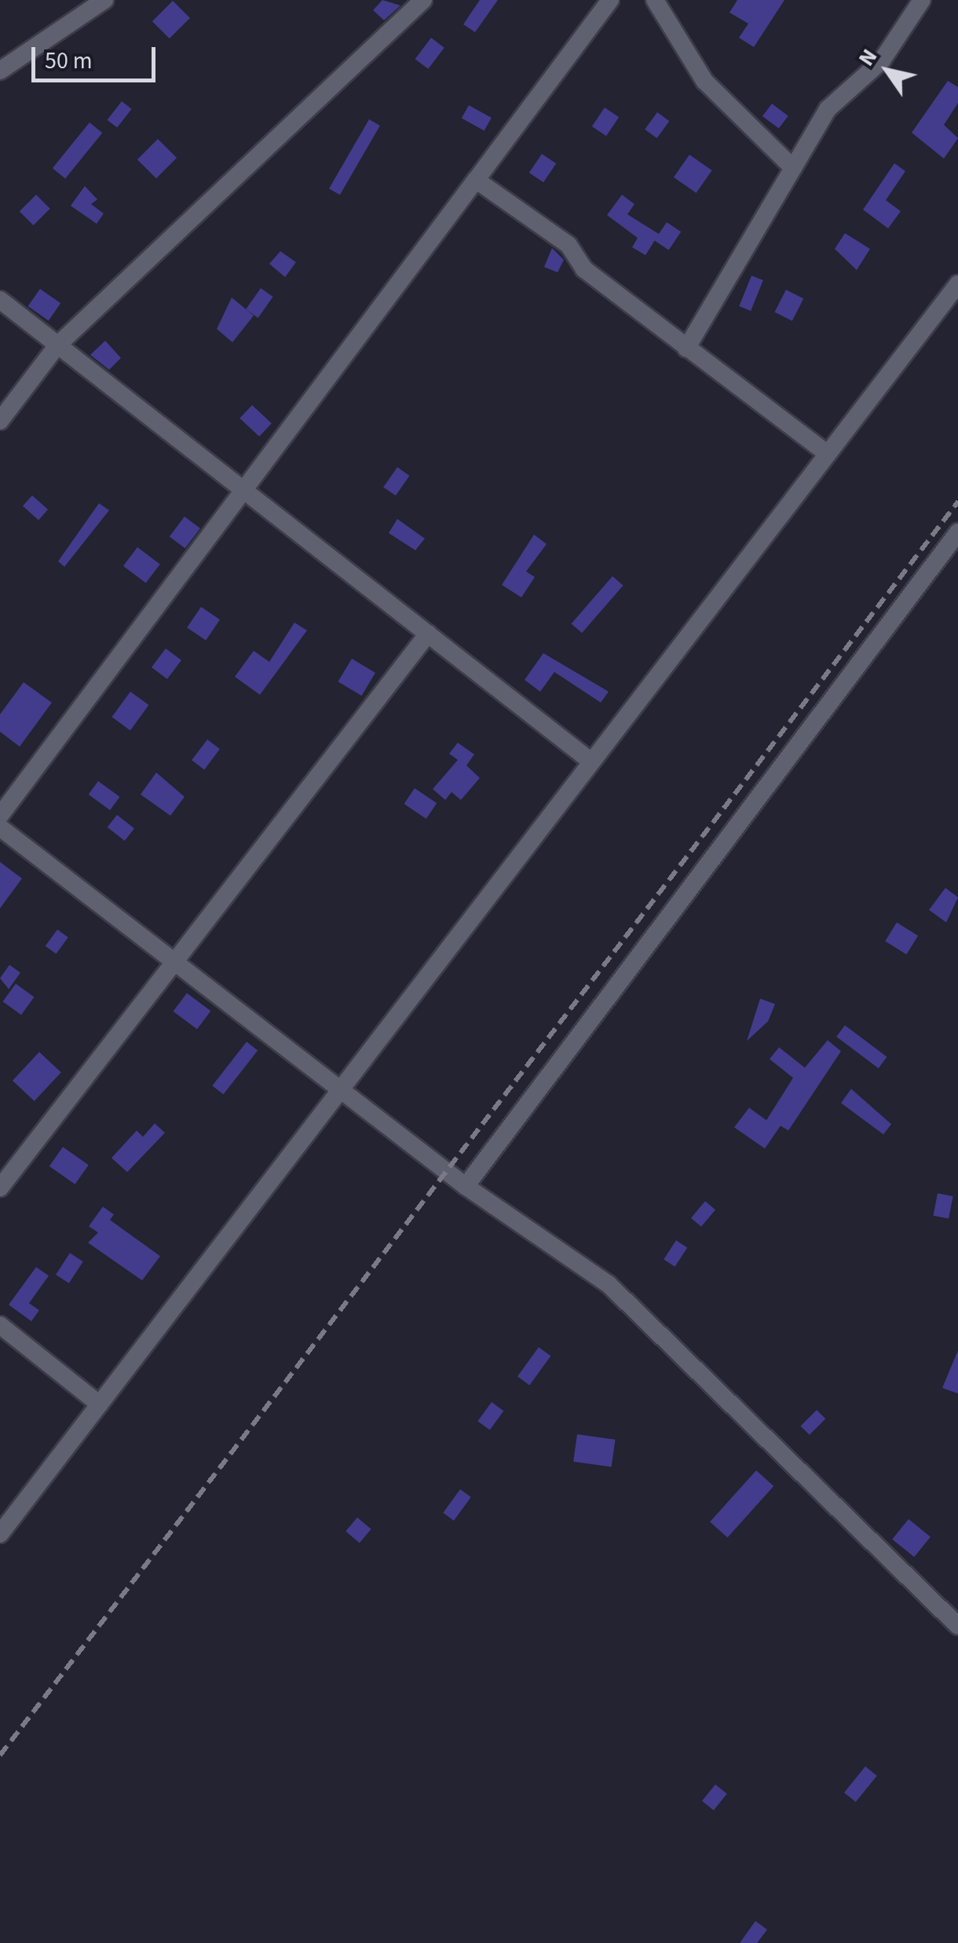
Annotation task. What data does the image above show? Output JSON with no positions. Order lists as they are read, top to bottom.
{
  "scale_bar": "50 m",
  "north": "top left"
}
